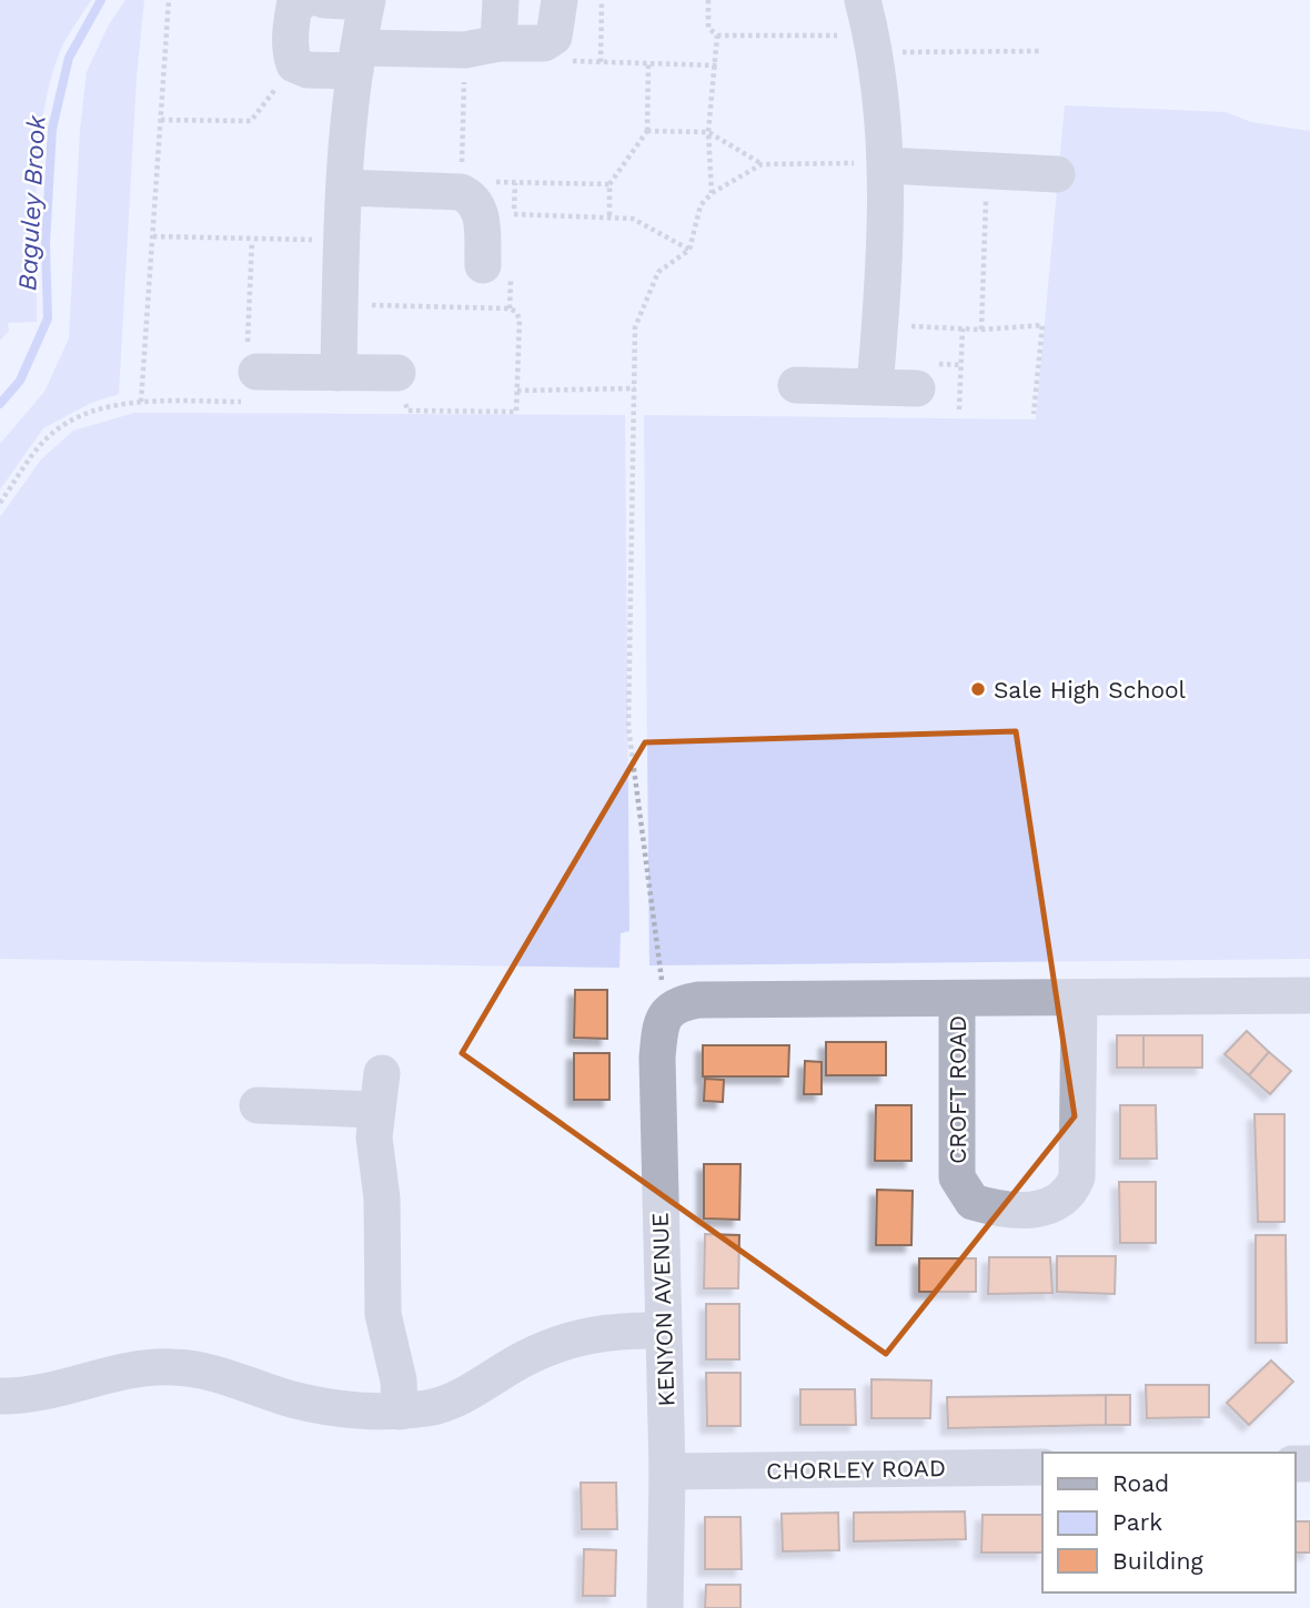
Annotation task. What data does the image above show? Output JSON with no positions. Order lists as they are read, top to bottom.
{
  "streets": {
    "street": ["CROFT ROAD", "KENYON AVENUE", "CHORLEY ROAD"]
  },
  "crossings": [
    ["CROFT ROAD", "KENYON AVENUE"],
    ["KENYON AVENUE", "CHORLEY ROAD"]
  ],
  "water": ["Baguley Brook"],
  "places": ["Sale High School"],
  "legend": ["Road", "Park", "Building"]
}
